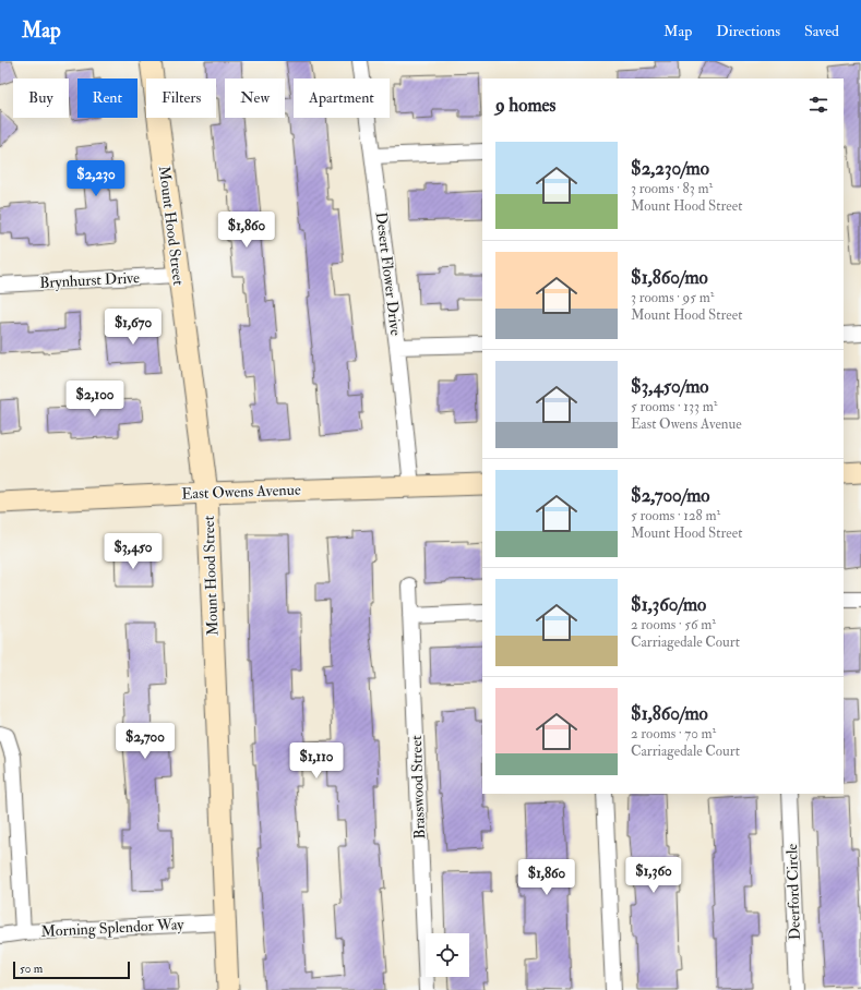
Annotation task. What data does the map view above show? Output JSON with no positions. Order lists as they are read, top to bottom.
{
  "streets": {
    "street": [
      "Mount Hood Street",
      "Desert Flower Drive",
      "Brynhurst Drive",
      "East Owens Avenue",
      "Brasswood Street",
      "Deerford Circle",
      "Morning Splendor Way"
    ]
  },
  "crossings": [
    ["Mount Hood Street", "Brynhurst Drive"],
    ["Mount Hood Street", "East Owens Avenue"],
    ["Mount Hood Street", "Morning Splendor Way"],
    ["Desert Flower Drive", "East Owens Avenue"]
  ],
  "scale_bar": "50 m",
  "page": {
    "header": "Map",
    "nav": ["Map", "Directions", "Saved"],
    "chip": [
      "Buy",
      "Rent",
      "Filters",
      "New",
      "Apartment"
    ],
    "heading": "9 homes",
    "list": [
      {
        "name": "$2,230/mo",
        "note": "3 rooms · 83 m² · Mount Hood Street"
      },
      {
        "name": "$1,860/mo",
        "note": "3 rooms · 95 m² · Mount Hood Street"
      },
      {
        "name": "$3,450/mo",
        "note": "5 rooms · 133 m² · East Owens Avenue"
      },
      {
        "name": "$2,700/mo",
        "note": "5 rooms · 128 m² · Mount Hood Street"
      },
      {
        "name": "$1,360/mo",
        "note": "2 rooms · 56 m² · Carriagedale Court"
      },
      {
        "name": "$1,860/mo",
        "note": "2 rooms · 70 m² · Carriagedale Court"
      }
    ],
    "price": [
      "$2,230",
      "$1,860",
      "$1,670",
      "$2,100",
      "$3,450",
      "$2,700",
      "$1,110",
      "$1,360",
      "$1,860"
    ],
    "scale": "50 m"
  }
}
